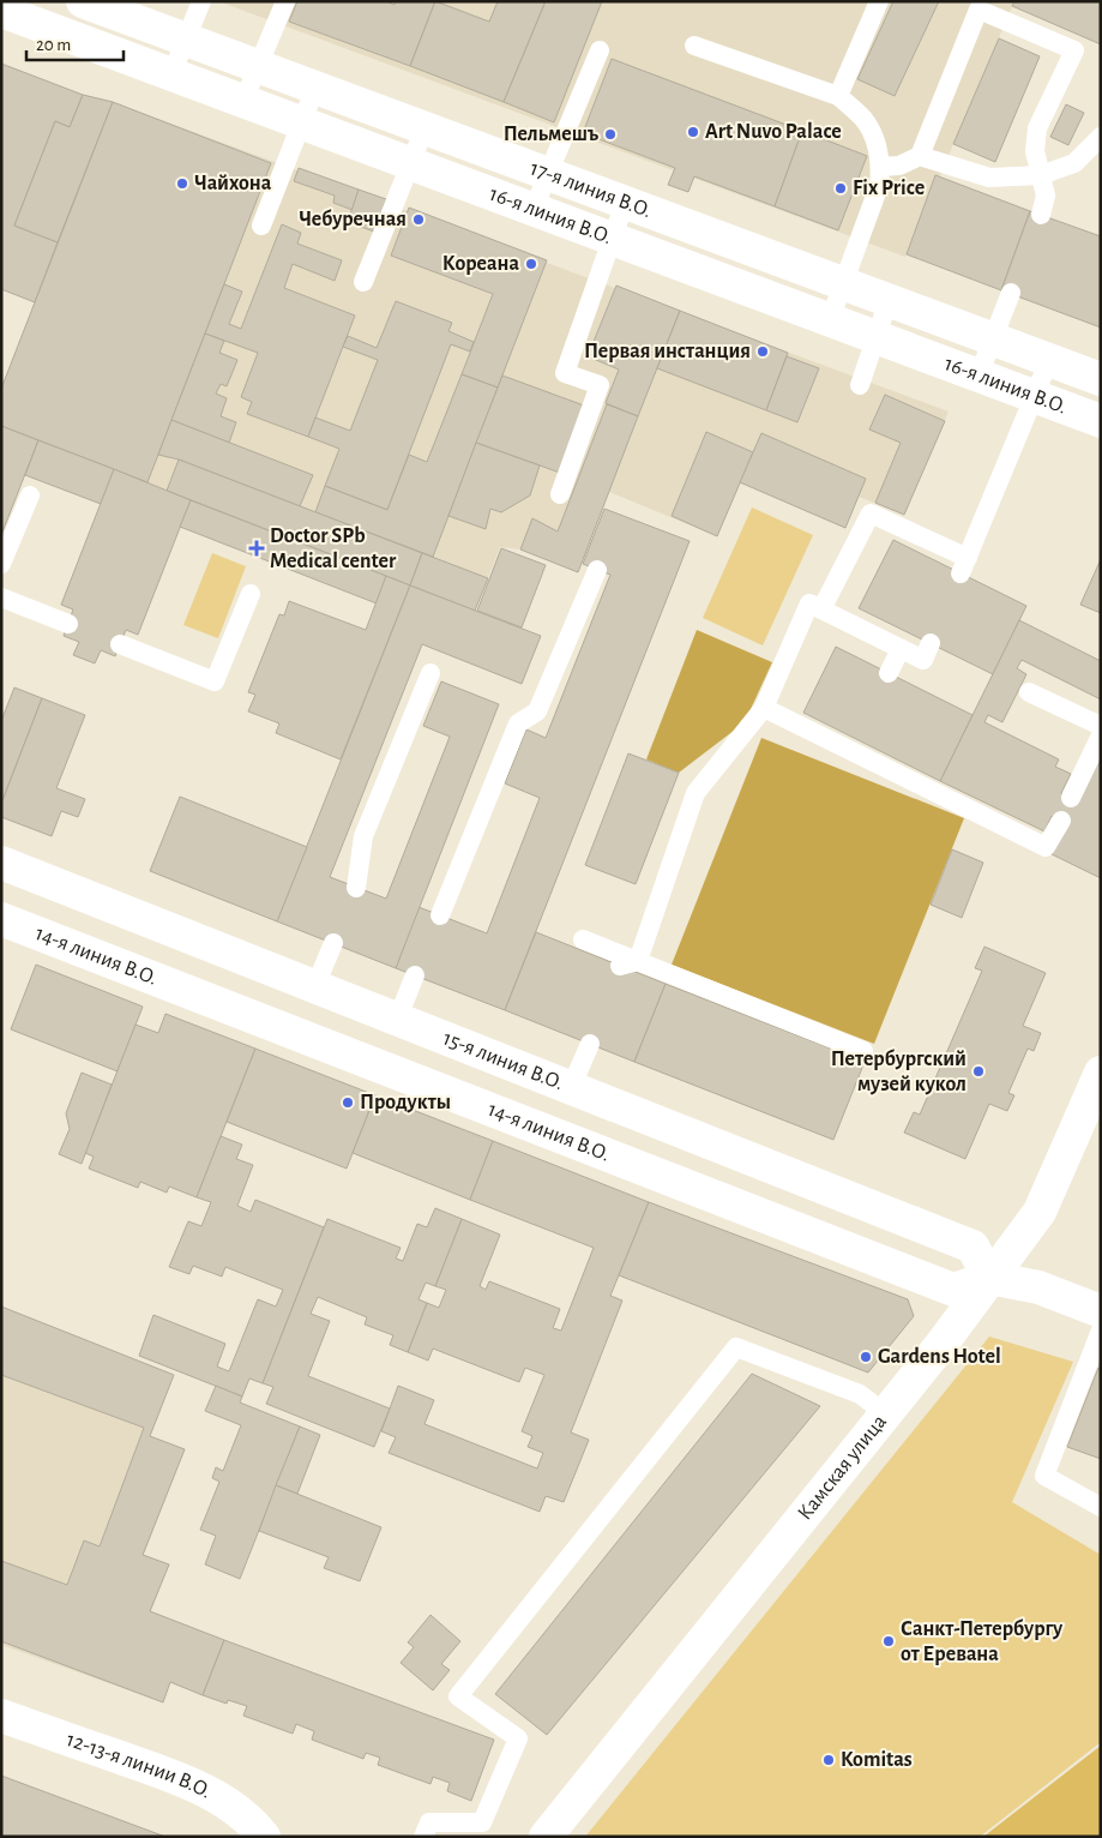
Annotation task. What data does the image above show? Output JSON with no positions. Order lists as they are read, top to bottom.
{
  "streets": {
    "street": [
      "17-я линия В.О.",
      "16-я линия В.О.",
      "14-я линия В.О.",
      "15-я линия В.О.",
      "Камская улица",
      "12-13-я линии В.О."
    ]
  },
  "crossings": [
    ["14-я линия В.О.", "15-я линия В.О."],
    ["14-я линия В.О.", "Камская улица"],
    ["15-я линия В.О.", "Камская улица"]
  ],
  "places": {
    "other": [
      "Art Nuvo Palace",
      "Пельмешъ",
      "Чайхона",
      "Fix Price",
      "Чебуречная",
      "Кореана",
      "Первая инстанция",
      "Петербургский музей кукол",
      "Продукты",
      "Gardens Hotel",
      "Санкт-Петербургу от Еревана",
      "Komitas"
    ],
    "health": ["Doctor SPb Medical center"]
  },
  "scale_bar": "20 m"
}
